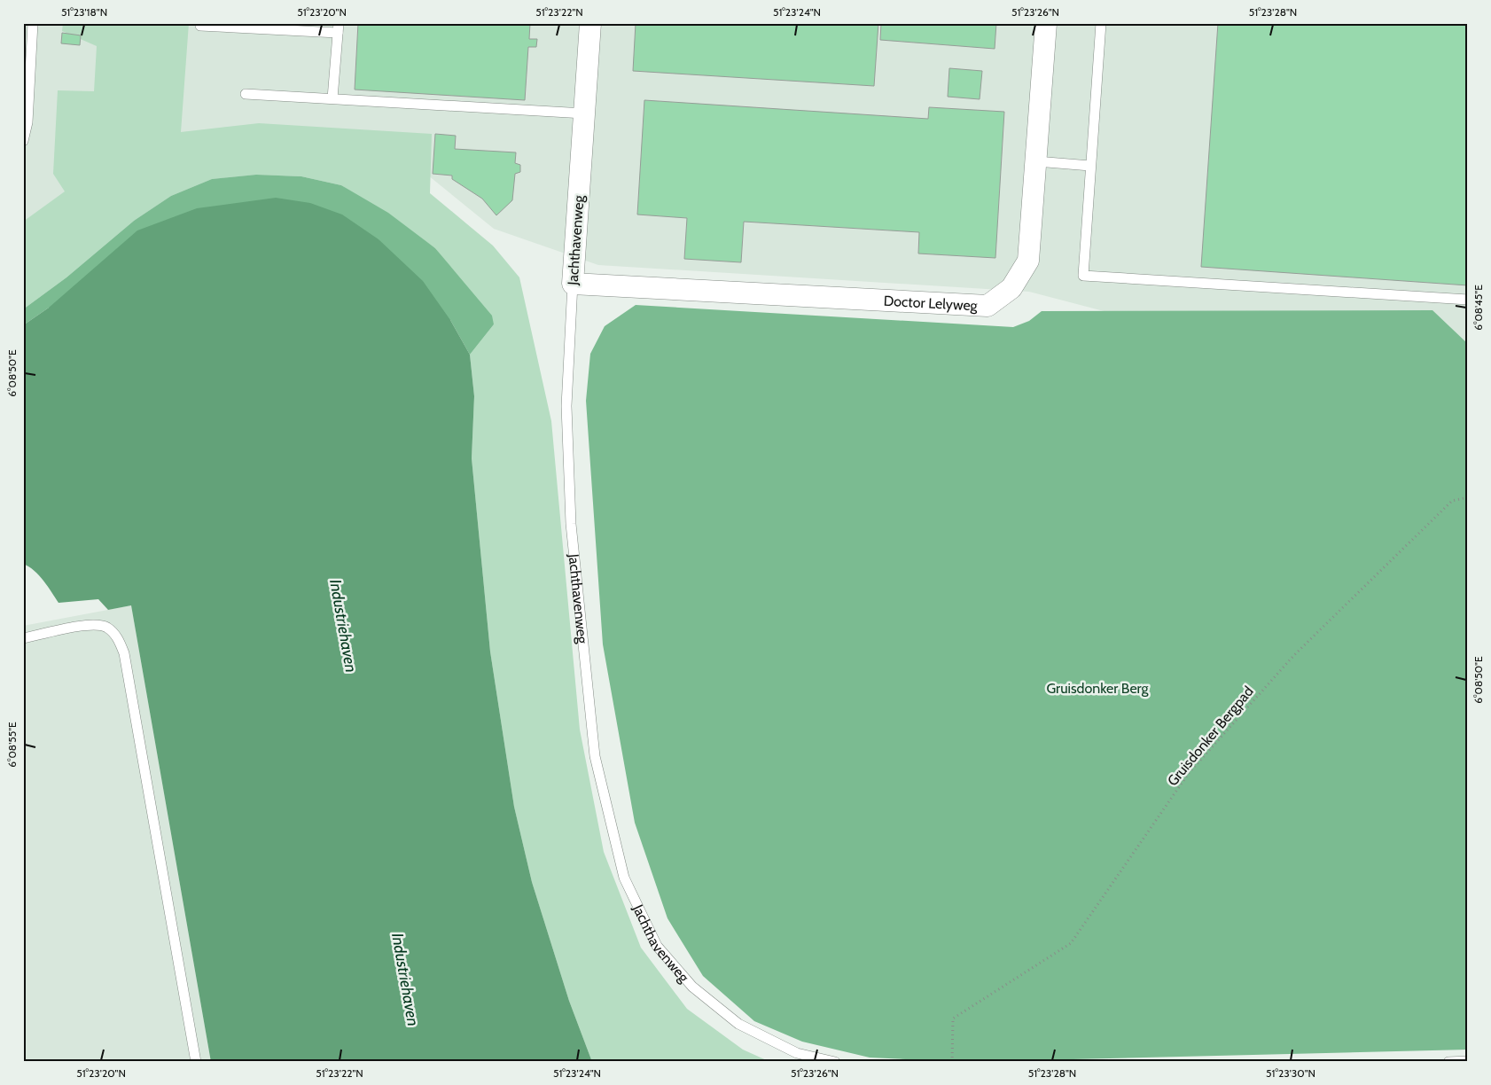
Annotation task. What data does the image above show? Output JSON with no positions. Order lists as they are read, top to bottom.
{
  "streets": {
    "street": ["Jachthavenweg", "Doctor Lelyweg"],
    "path": ["Gruisdonker Bergpad"]
  },
  "crossings": [
    ["Jachthavenweg", "Doctor Lelyweg"]
  ],
  "water": ["Industriehaven"],
  "parks": ["Gruisdonker Berg"],
  "coordinates": [
    "51°23'18\"N",
    "51°23'20\"N",
    "51°23'22\"N",
    "51°23'24\"N",
    "51°23'26\"N",
    "51°23'28\"N",
    "6°08'45\"E",
    "6°08'50\"E",
    "6°08'55\"E",
    "51°23'30\"N"
  ]
}
